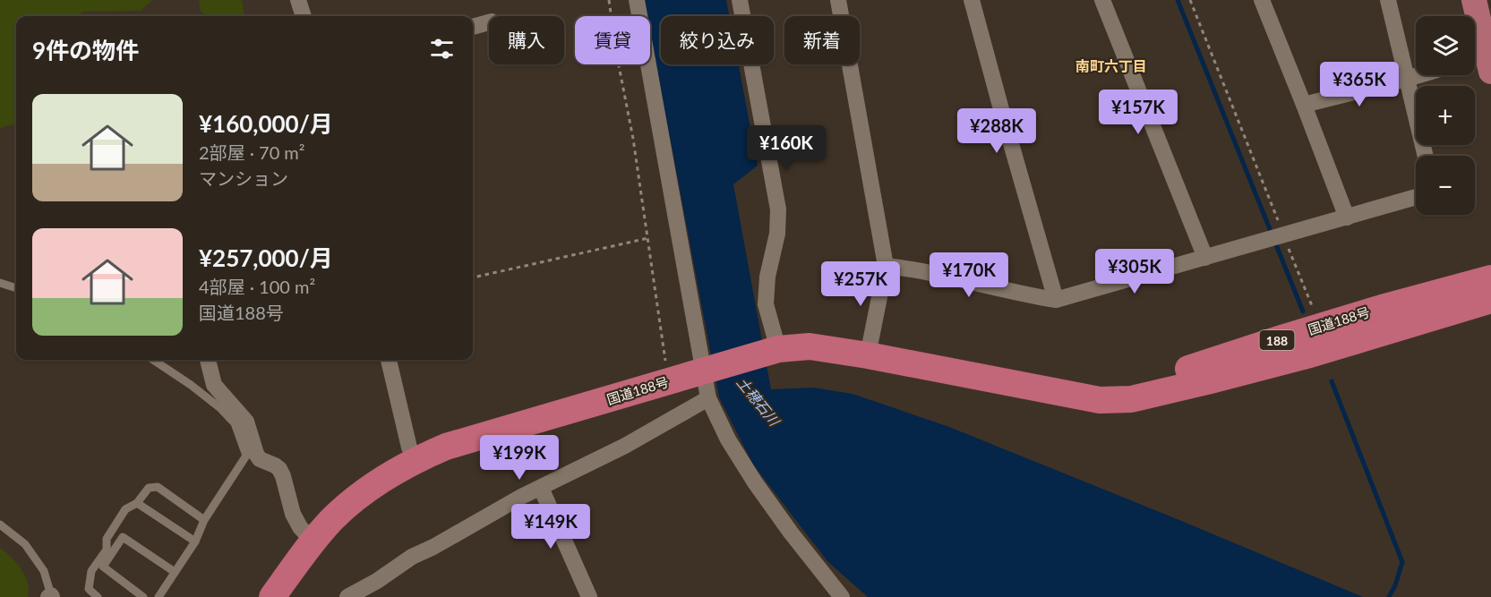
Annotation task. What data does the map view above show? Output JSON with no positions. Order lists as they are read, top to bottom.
{
  "streets": {
    "highway": ["国道188号", "188"]
  },
  "districts": ["南町六丁目"],
  "water": ["土穂石川"],
  "page": {
    "map_buttons": ["+", "−"],
    "chip": [
      "購入",
      "賃貸",
      "絞り込み",
      "新着"
    ],
    "heading": "9件の物件",
    "price": [
      "¥365K",
      "¥157K",
      "¥288K",
      "¥160K",
      "¥305K",
      "¥170K",
      "¥257K",
      "¥199K",
      "¥149K"
    ],
    "list": [
      {
        "name": "¥160,000/月",
        "note": "2部屋 · 70 m² · マンション"
      },
      {
        "name": "¥257,000/月",
        "note": "4部屋 · 100 m² · 国道188号"
      }
    ]
  }
}
